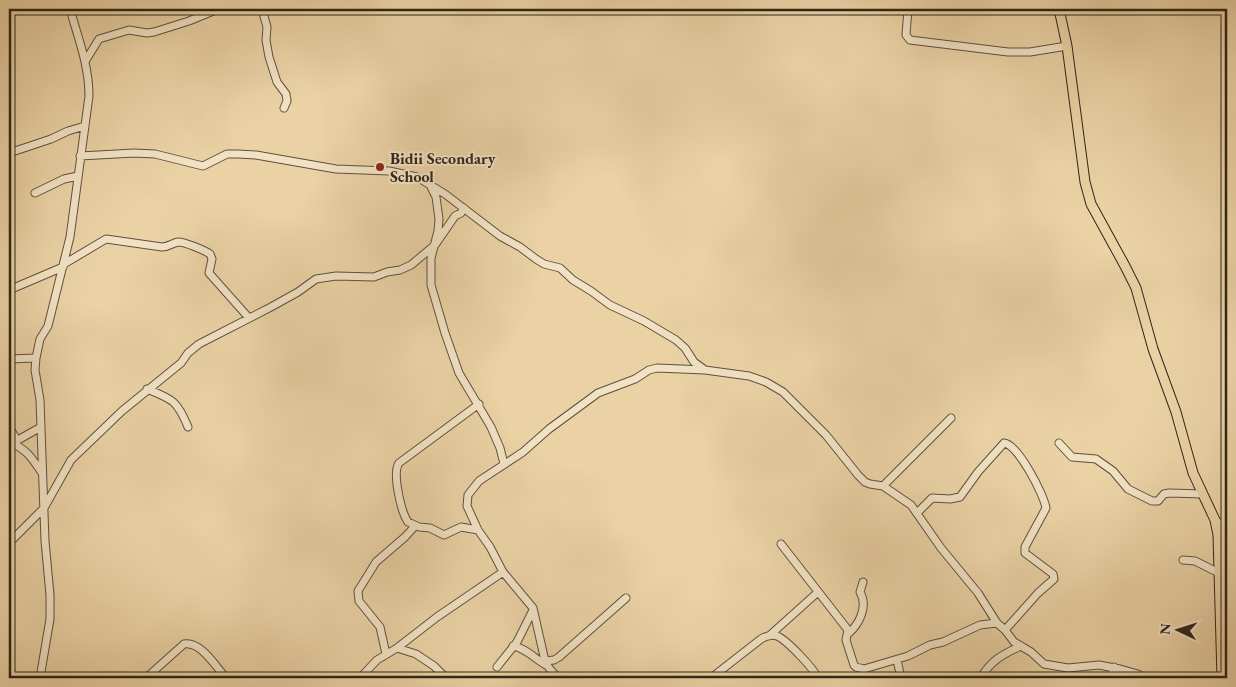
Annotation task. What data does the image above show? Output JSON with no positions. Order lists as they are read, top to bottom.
{
  "places": ["Bidii Secondary School"],
  "north": "left"
}
